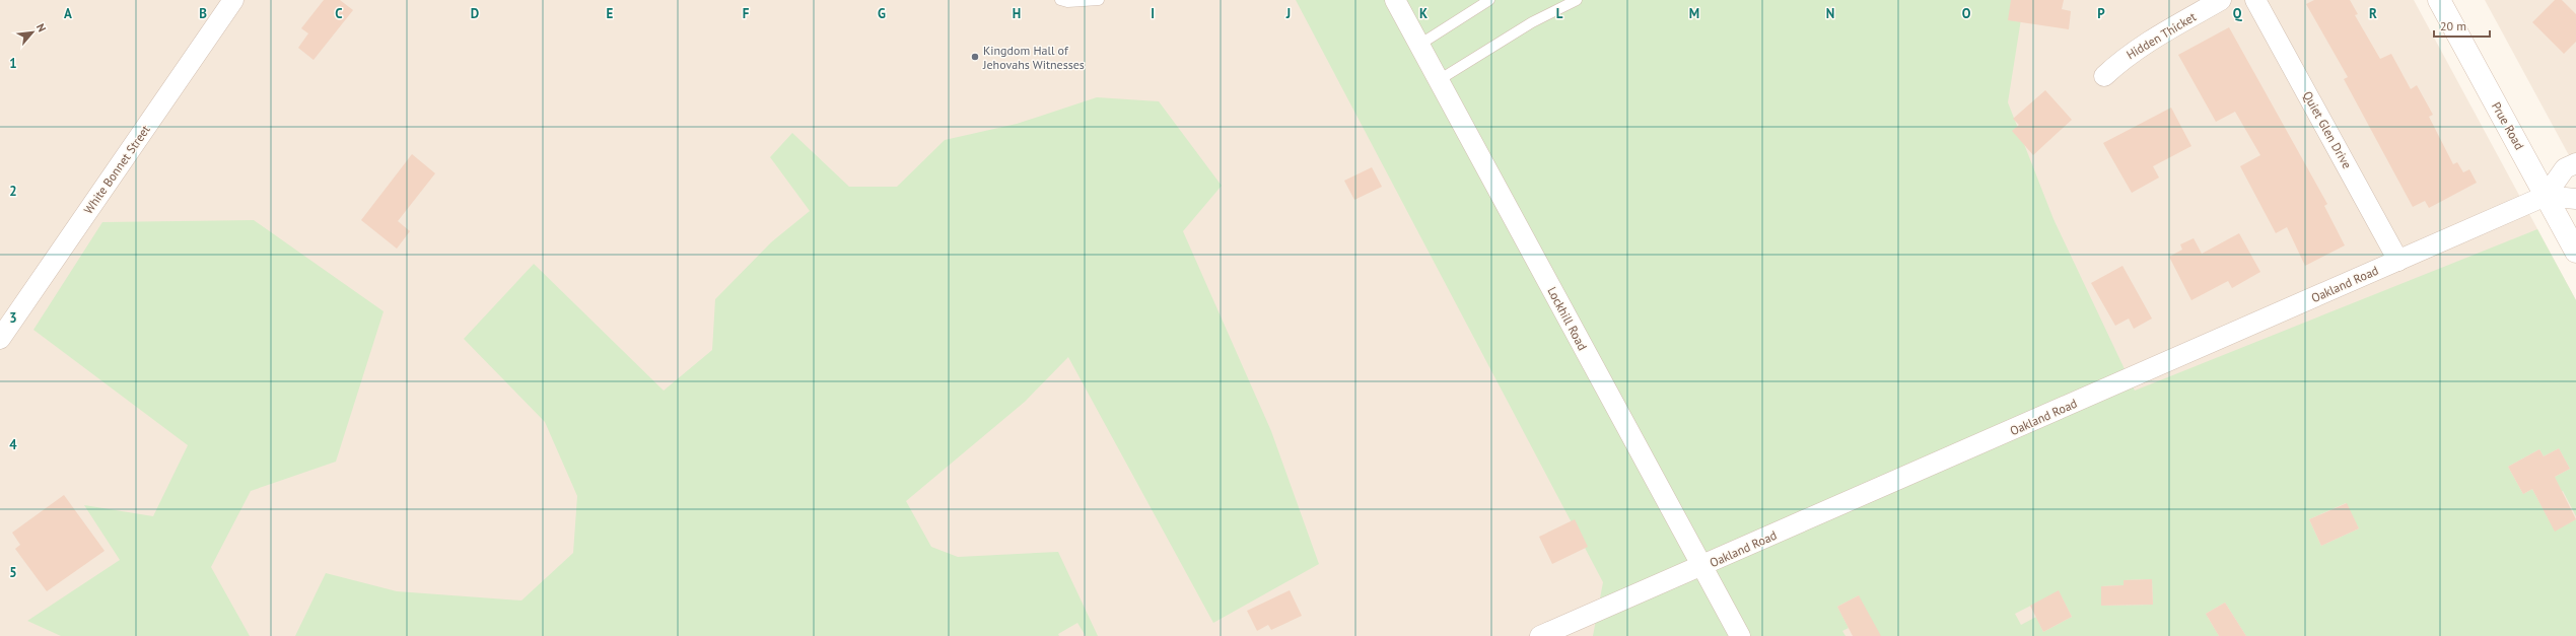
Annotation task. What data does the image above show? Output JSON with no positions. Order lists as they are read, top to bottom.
{
  "streets": {
    "main road": ["Prue Road"],
    "street": [
      "Hidden Thicket",
      "Quiet Glen Drive",
      "White Bonnet Street",
      "Oakland Road",
      "Lockhill Road"
    ]
  },
  "crossings": [
    ["Prue Road", "Oakland Road"],
    ["Quiet Glen Drive", "Oakland Road"],
    ["Oakland Road", "Lockhill Road"]
  ],
  "places": ["Kingdom Hall of Jehovahs Witnesses"],
  "scale_bar": "20 m",
  "north": "top right",
  "grid": {
    "columns": [
      "A",
      "B",
      "C",
      "D",
      "E",
      "F",
      "G",
      "H",
      "I",
      "J",
      "K",
      "L",
      "M",
      "N",
      "O",
      "P",
      "Q",
      "R"
    ],
    "rows": [
      "1",
      "2",
      "3",
      "4",
      "5"
    ]
  }
}
